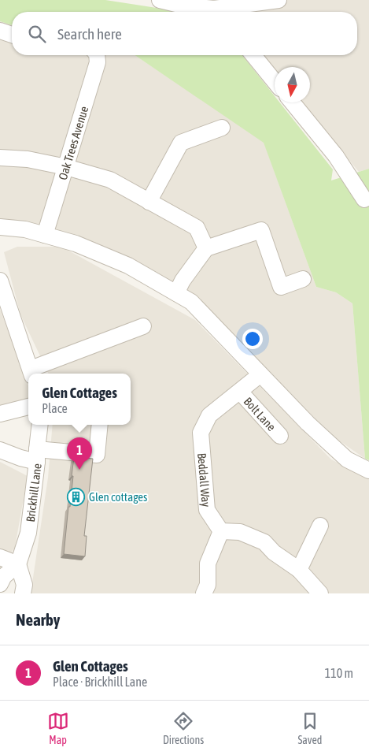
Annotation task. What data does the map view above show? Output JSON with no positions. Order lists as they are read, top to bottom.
{
  "streets": {
    "street": [
      "Oak Trees Avenue",
      "Bolt Lane",
      "Beddall Way",
      "Brickhill Lane"
    ]
  },
  "crossings": [
    ["Bolt Lane", "Beddall Way"]
  ],
  "places": {
    "building": ["Glen cottages"]
  },
  "north": "bottom",
  "page": {
    "search": "Search here",
    "popup": ["Glen Cottages", "Place"],
    "pins": "1",
    "heading": "Nearby",
    "list": [
      {
        "mark": "1",
        "name": "Glen Cottages",
        "note": "Place · Brickhill Lane",
        "value": "110 m"
      }
    ],
    "nav": ["Map", "Directions", "Saved"]
  }
}
